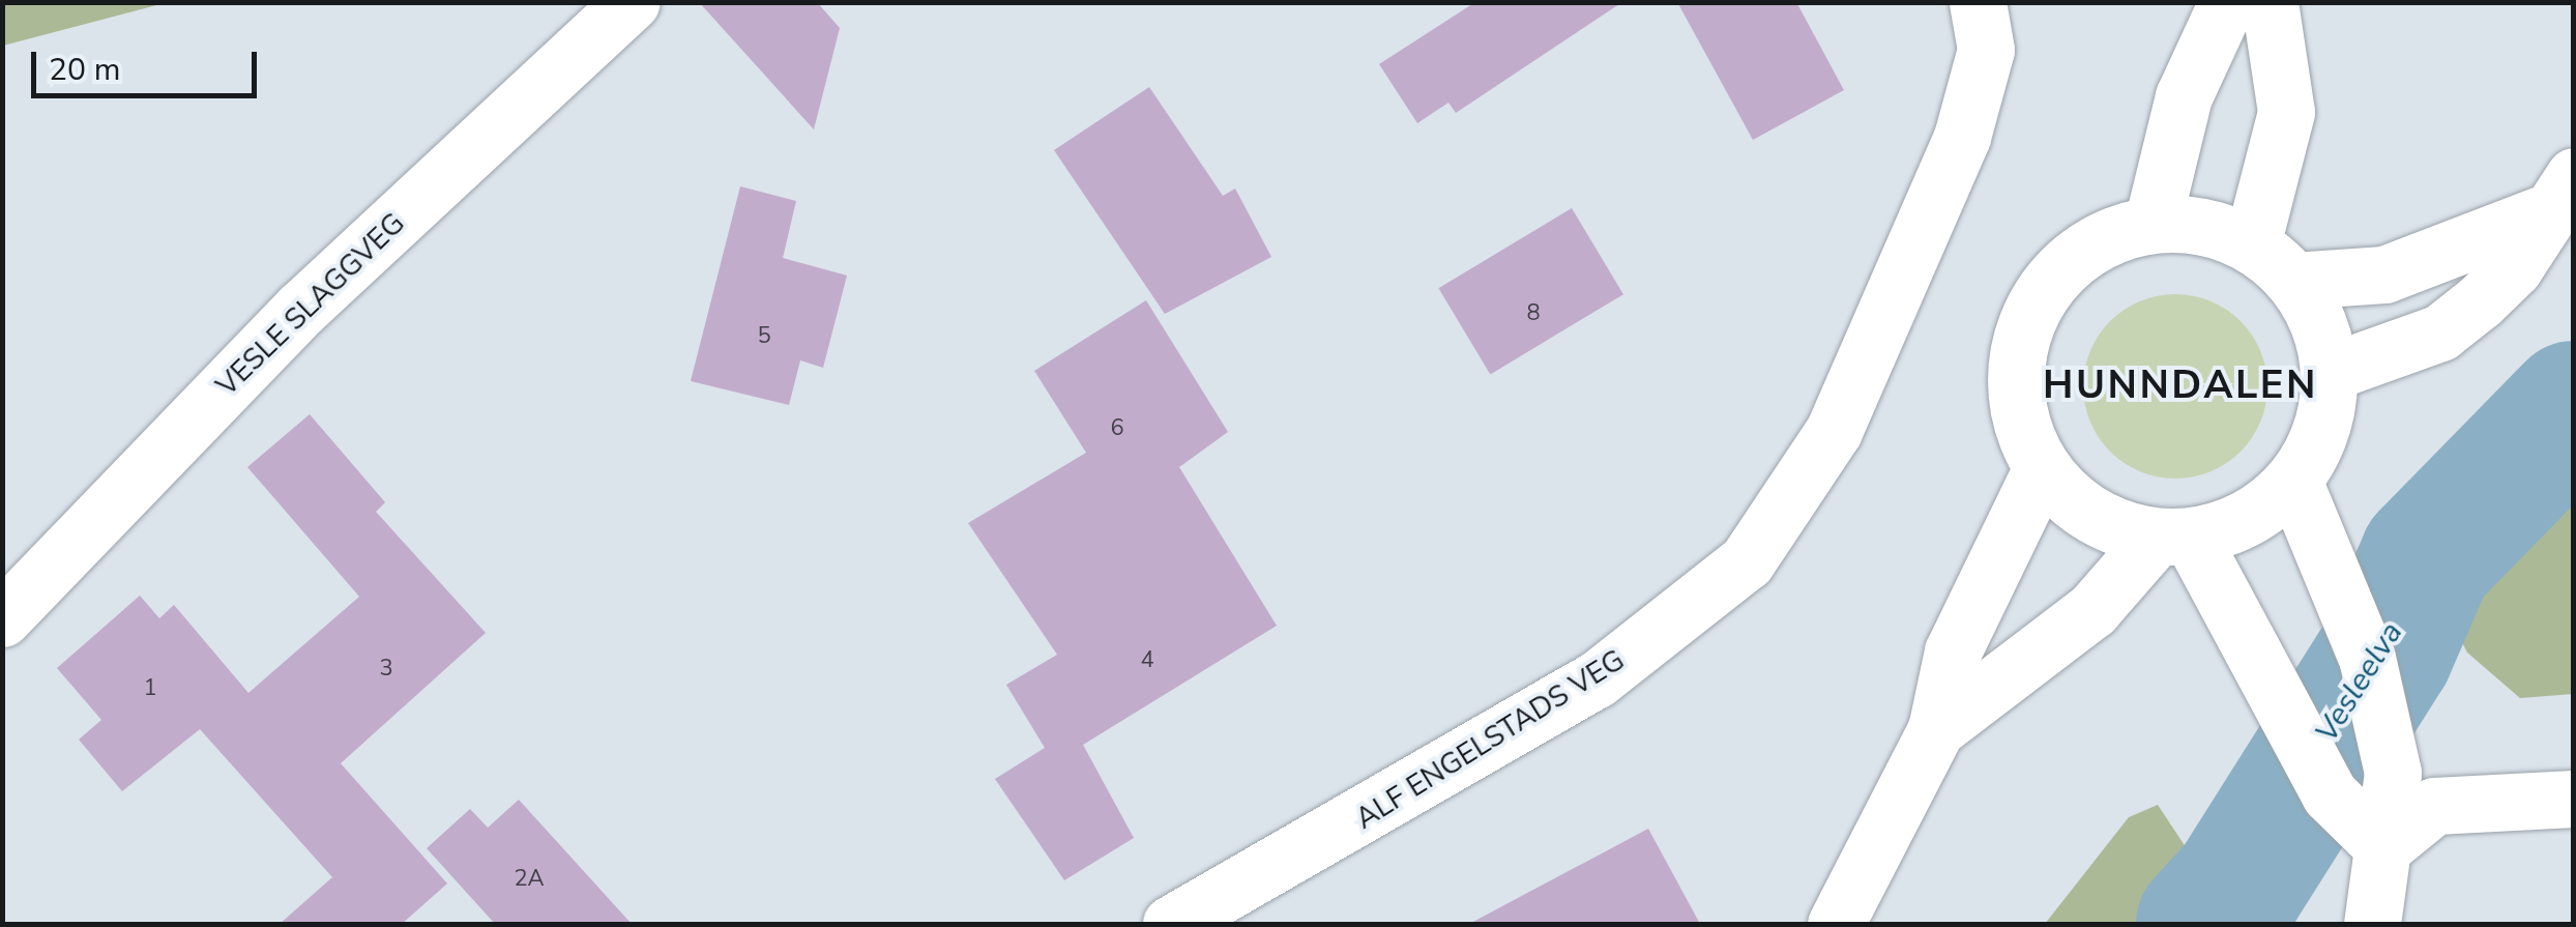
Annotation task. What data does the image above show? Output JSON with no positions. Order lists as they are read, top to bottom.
{
  "streets": {
    "main road": ["VESLE SLAGGVEG", "ALF ENGELSTADS VEG"]
  },
  "districts": ["HUNNDALEN"],
  "water": ["Vesleelva"],
  "house_numbers": [
    "8",
    "5",
    "6",
    "4",
    "3",
    "1",
    "2A"
  ],
  "scale_bar": "20 m"
}
